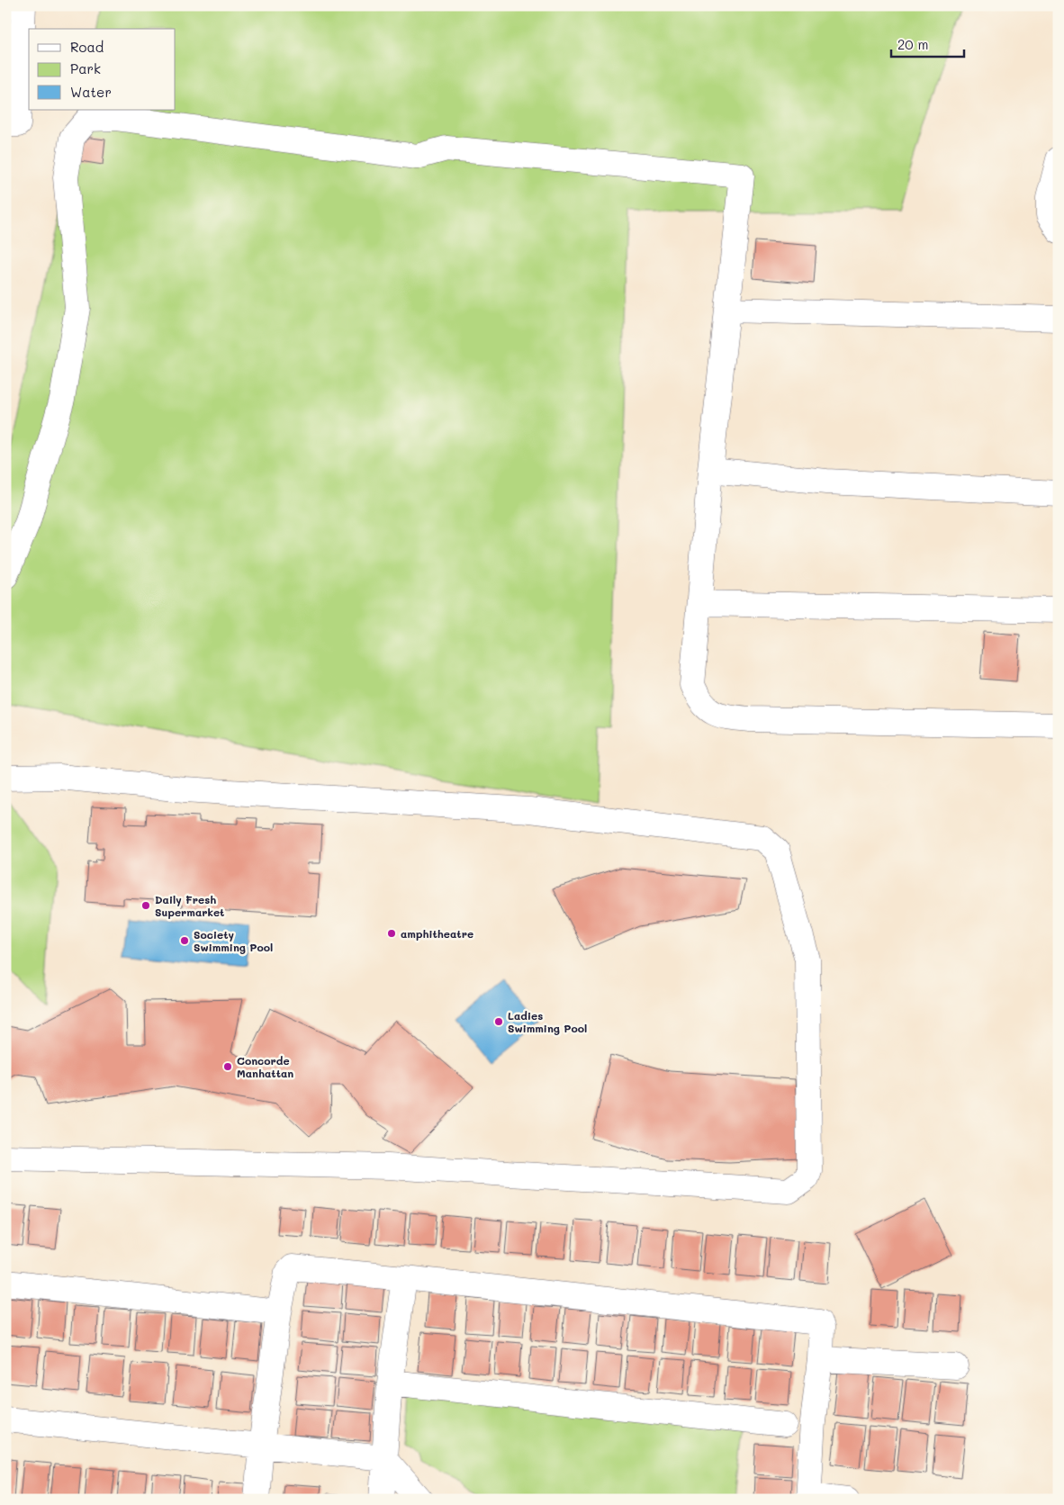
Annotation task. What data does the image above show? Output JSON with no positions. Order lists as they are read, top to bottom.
{
  "places": [
    "Daily Fresh Supermarket",
    "amphitheatre",
    "Society Swimming Pool",
    "Ladies Swimming Pool",
    "Concorde Manhattan"
  ],
  "legend": ["Road", "Park", "Water"],
  "scale_bar": "20 m"
}
